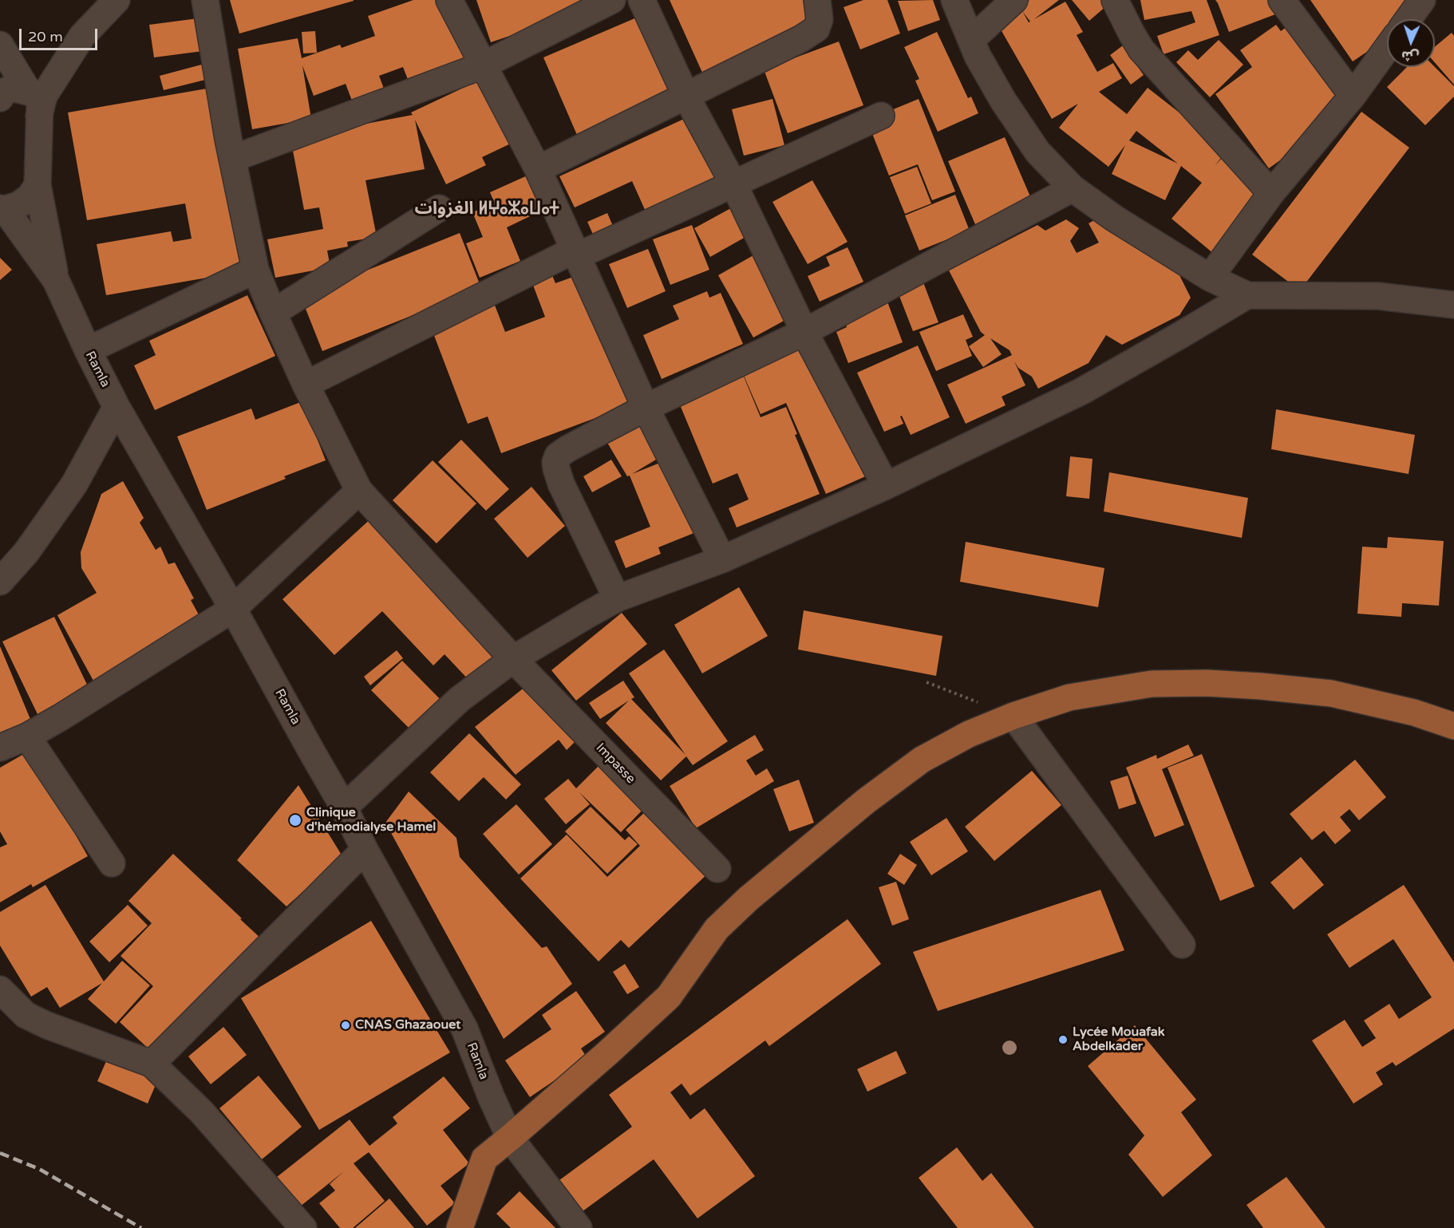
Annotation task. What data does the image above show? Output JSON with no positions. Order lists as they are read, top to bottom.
{
  "streets": {
    "street": ["Ramla", "Impasse"]
  },
  "districts": ["الغزوات ⵍⵖⴰⵣⴰⵡⴰⵜ"],
  "places": ["Clinique d'hémodialyse Hamel", "CNAS Ghazaouet", "Lycée Mouafak Abdelkader"],
  "scale_bar": "20 m",
  "north": "bottom"
}
